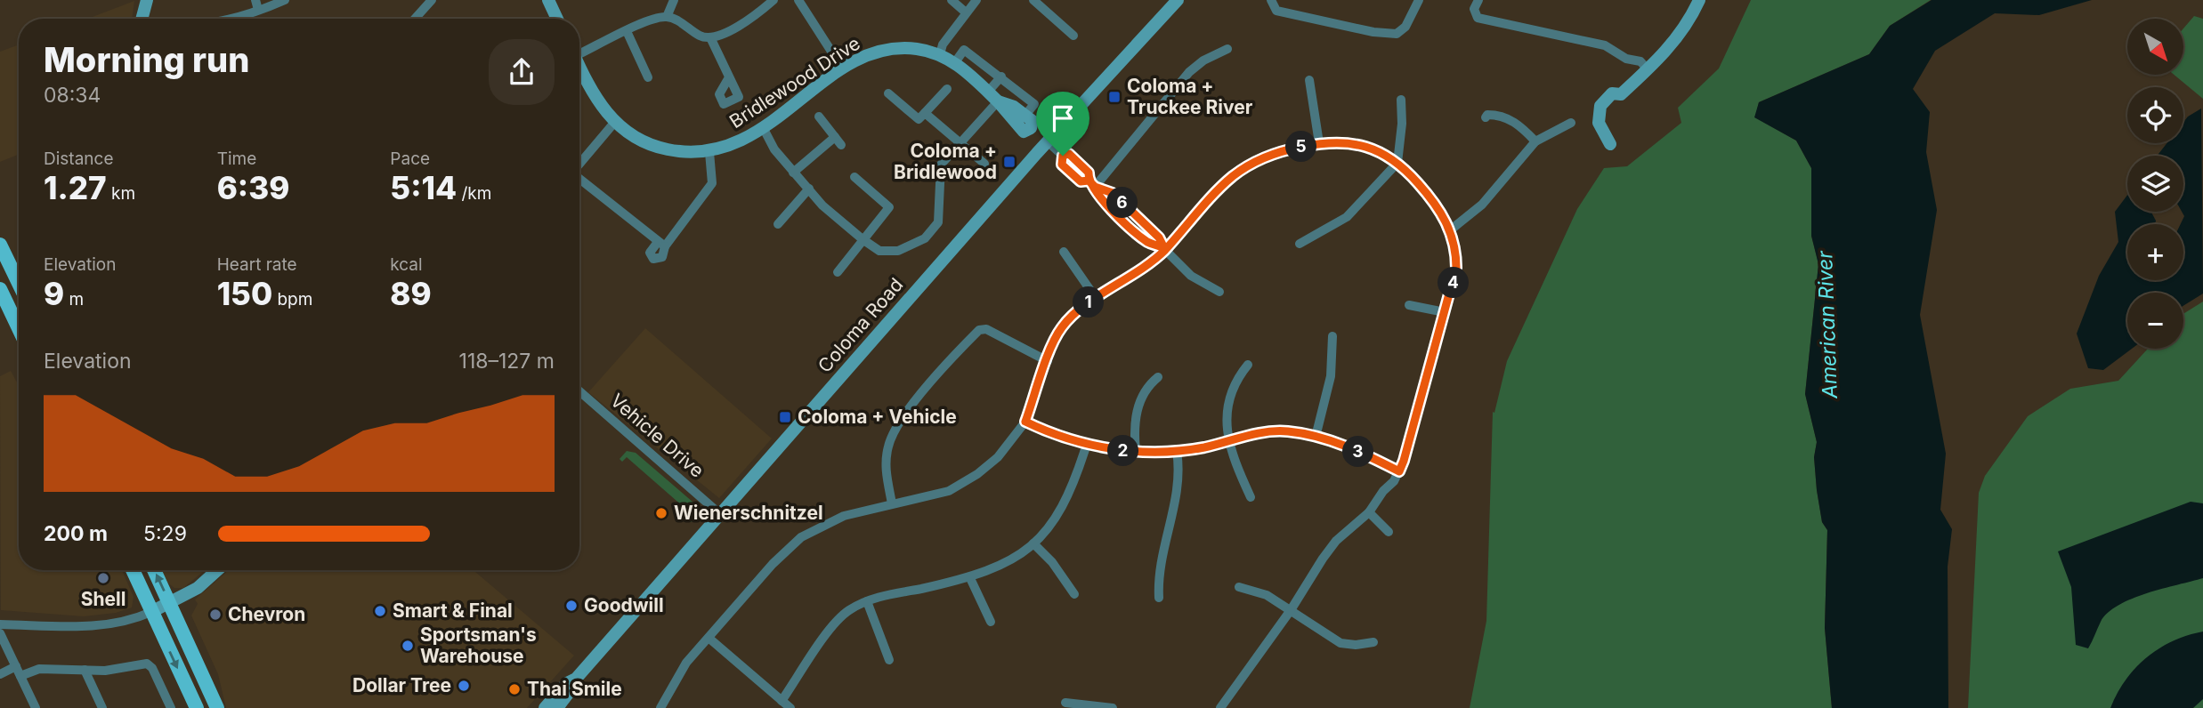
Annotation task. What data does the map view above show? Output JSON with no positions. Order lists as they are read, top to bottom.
{
  "streets": {
    "main road": ["Bridlewood Drive", "Coloma Road"],
    "street": ["Vehicle Drive"]
  },
  "crossings": [
    ["Bridlewood Drive", "Coloma Road"],
    ["Coloma Road", "Vehicle Drive"]
  ],
  "water": ["American River"],
  "places": {
    "transit": ["Coloma + Truckee River", "Coloma + Bridlewood", "Coloma + Vehicle"],
    "other": [
      "Wienerschnitzel",
      "Shell",
      "Goodwill",
      "Smart & Final",
      "Chevron",
      "Sportsman's Warehouse",
      "Dollar Tree",
      "Thai Smile"
    ]
  },
  "north": "bottom right",
  "page": {
    "map_buttons": ["+", "−"],
    "heading": ["Morning run", "08:34"],
    "stats": [
      ["Distance", "1.27 km"],
      ["Time", "6:39"],
      ["Pace", "5:14 /km"],
      ["Elevation", "9 m"],
      ["Heart rate", "150 bpm"],
      ["kcal", "89"]
    ],
    "pins": [
      "5",
      "6",
      "4",
      "1",
      "2",
      "3"
    ],
    "chart": ["Elevation", "118–127 m"],
    "list": [
      {
        "name": "200 m",
        "note": "5:29"
      }
    ]
  }
}
